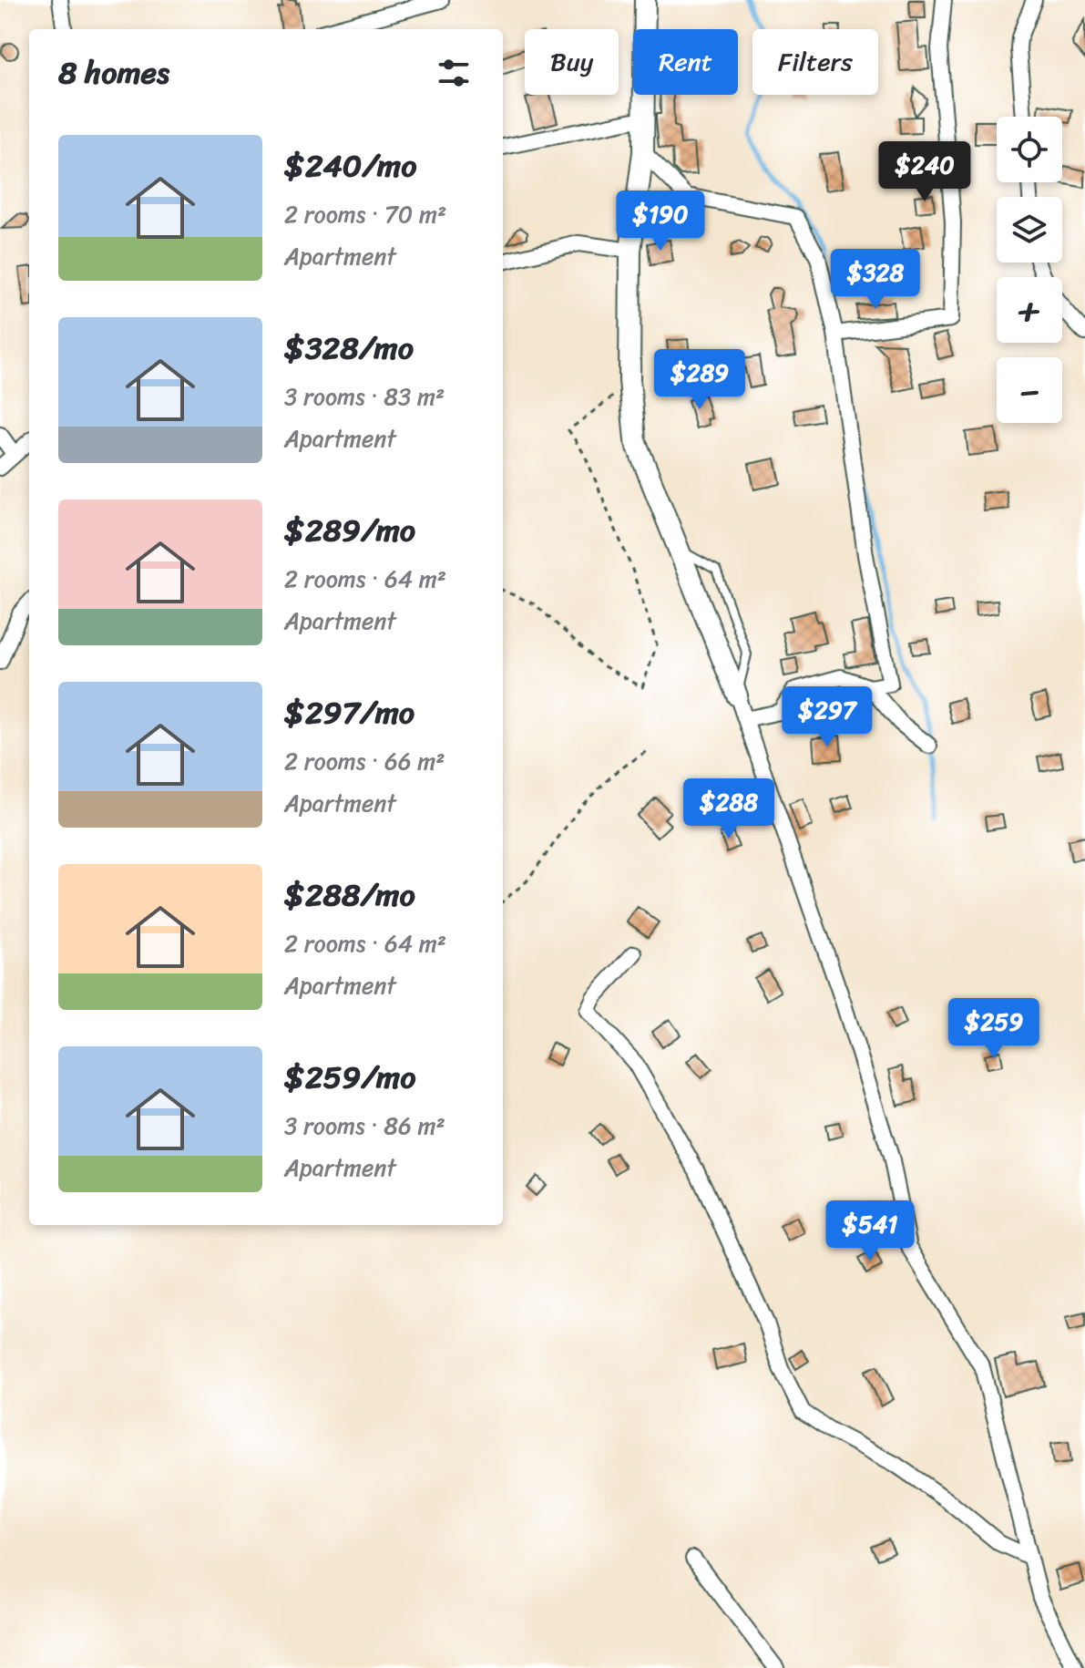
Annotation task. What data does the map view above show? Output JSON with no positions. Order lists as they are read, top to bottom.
{
  "page": {
    "chip": ["Buy", "Rent", "Filters"],
    "heading": "8 homes",
    "map_buttons": ["+", "−"],
    "list": [
      {
        "name": "$240/mo",
        "note": "2 rooms · 70 m² · Apartment"
      },
      {
        "name": "$328/mo",
        "note": "3 rooms · 83 m² · Apartment"
      },
      {
        "name": "$289/mo",
        "note": "2 rooms · 64 m² · Apartment"
      },
      {
        "name": "$297/mo",
        "note": "2 rooms · 66 m² · Apartment"
      },
      {
        "name": "$288/mo",
        "note": "2 rooms · 64 m² · Apartment"
      },
      {
        "name": "$259/mo",
        "note": "3 rooms · 86 m² · Apartment"
      }
    ],
    "price": [
      "$240",
      "$190",
      "$328",
      "$289",
      "$297",
      "$288",
      "$259",
      "$541"
    ]
  }
}
